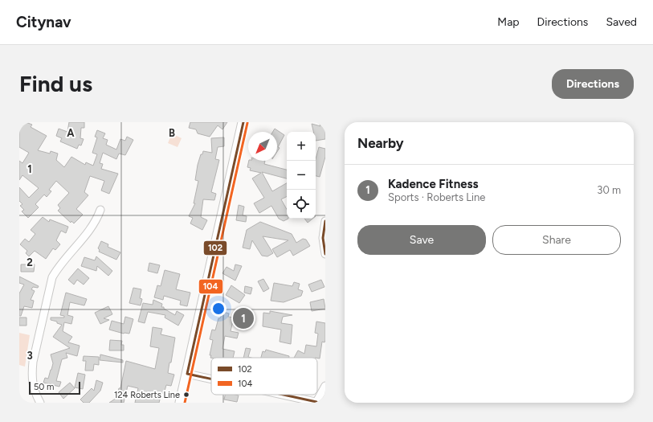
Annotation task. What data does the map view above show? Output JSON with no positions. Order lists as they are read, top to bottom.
{
  "places": ["124 Roberts Line"],
  "lines": ["transit line 102", "transit line 104"],
  "legend": ["102", "104"],
  "scale_bar": "50 m",
  "north": "bottom left",
  "page": {
    "header": "Citynav",
    "nav": ["Map", "Directions", "Saved"],
    "buttons": [
      "Directions",
      ["Save", "Share"]
    ],
    "title": "Find us",
    "heading": "Nearby",
    "map_buttons": ["+", "−"],
    "list": [
      {
        "mark": "1",
        "name": "Kadence Fitness",
        "note": "Sports · Roberts Line",
        "value": "30 m"
      }
    ],
    "pins": "1",
    "scale": "50 m"
  },
  "grid": {
    "columns": ["A", "B"],
    "rows": ["1", "2", "3"]
  }
}
